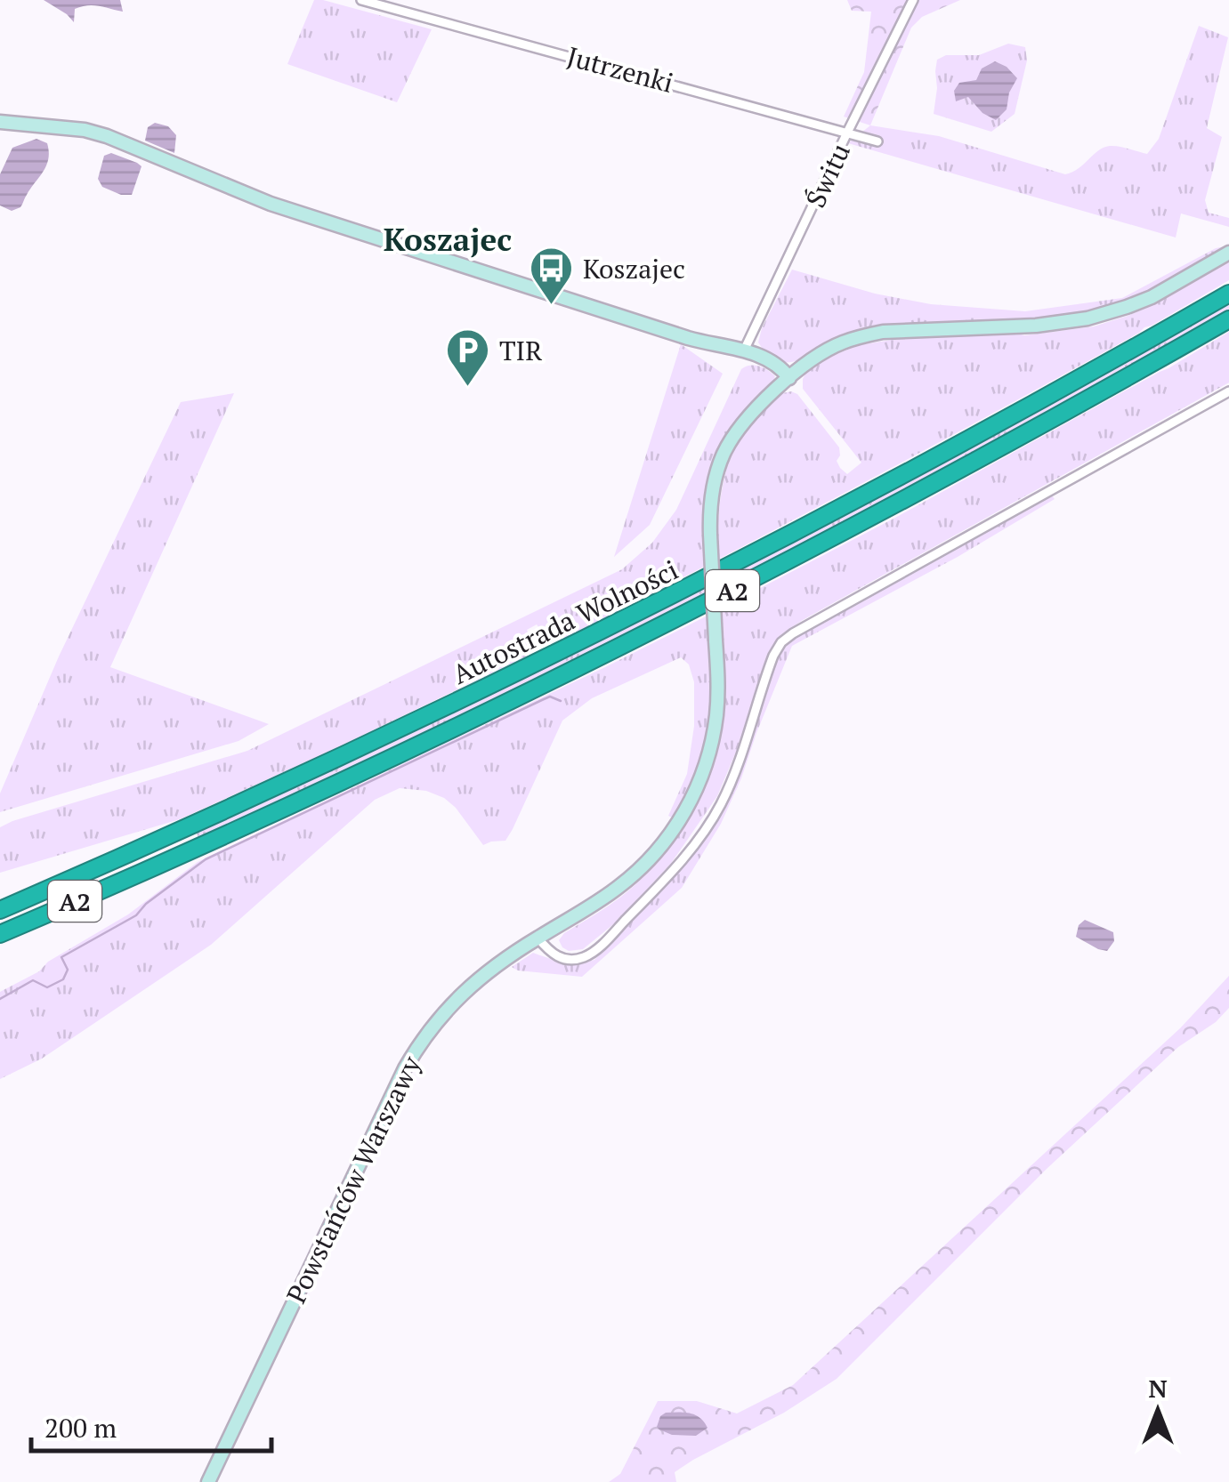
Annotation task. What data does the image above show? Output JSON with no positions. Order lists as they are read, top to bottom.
{
  "streets": {
    "highway": ["A2", "Autostrada Wolności"],
    "street": ["Jutrzenki", "Świtu", "Powstańców Warszawy"]
  },
  "crossings": [
    ["Jutrzenki", "Świtu"]
  ],
  "districts": ["Koszajec"],
  "places": {
    "bus stop": ["Koszajec"],
    "parking": ["TIR"]
  },
  "scale_bar": "200 m",
  "north": "top"
}
